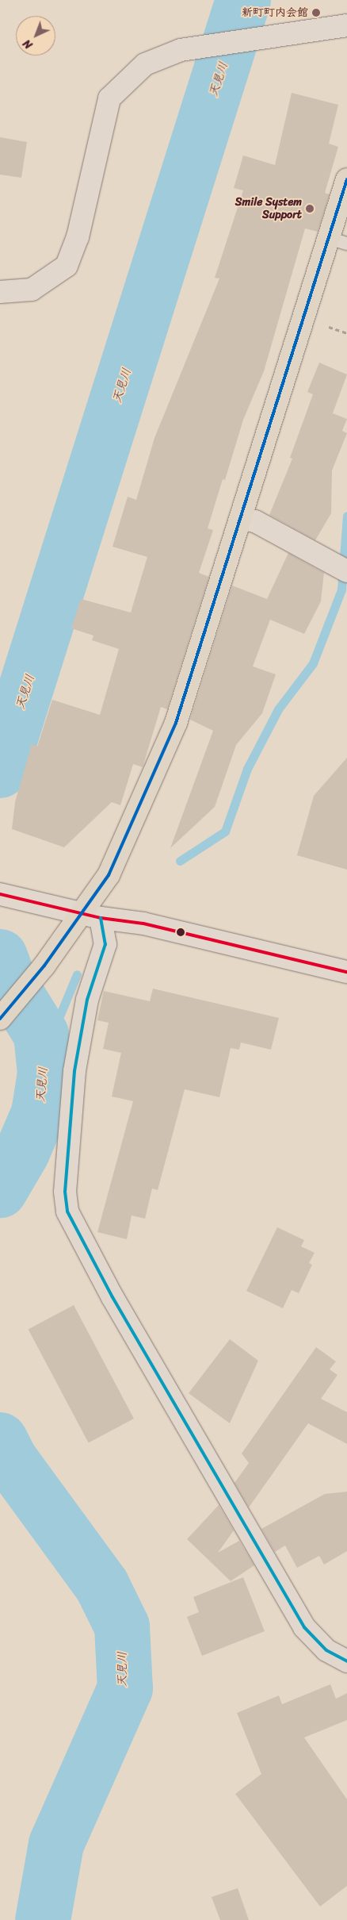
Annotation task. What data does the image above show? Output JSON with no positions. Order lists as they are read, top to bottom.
{
  "water": ["天見川"],
  "places": ["新町町内会館", "Smile System Support"],
  "north": "bottom left"
}
